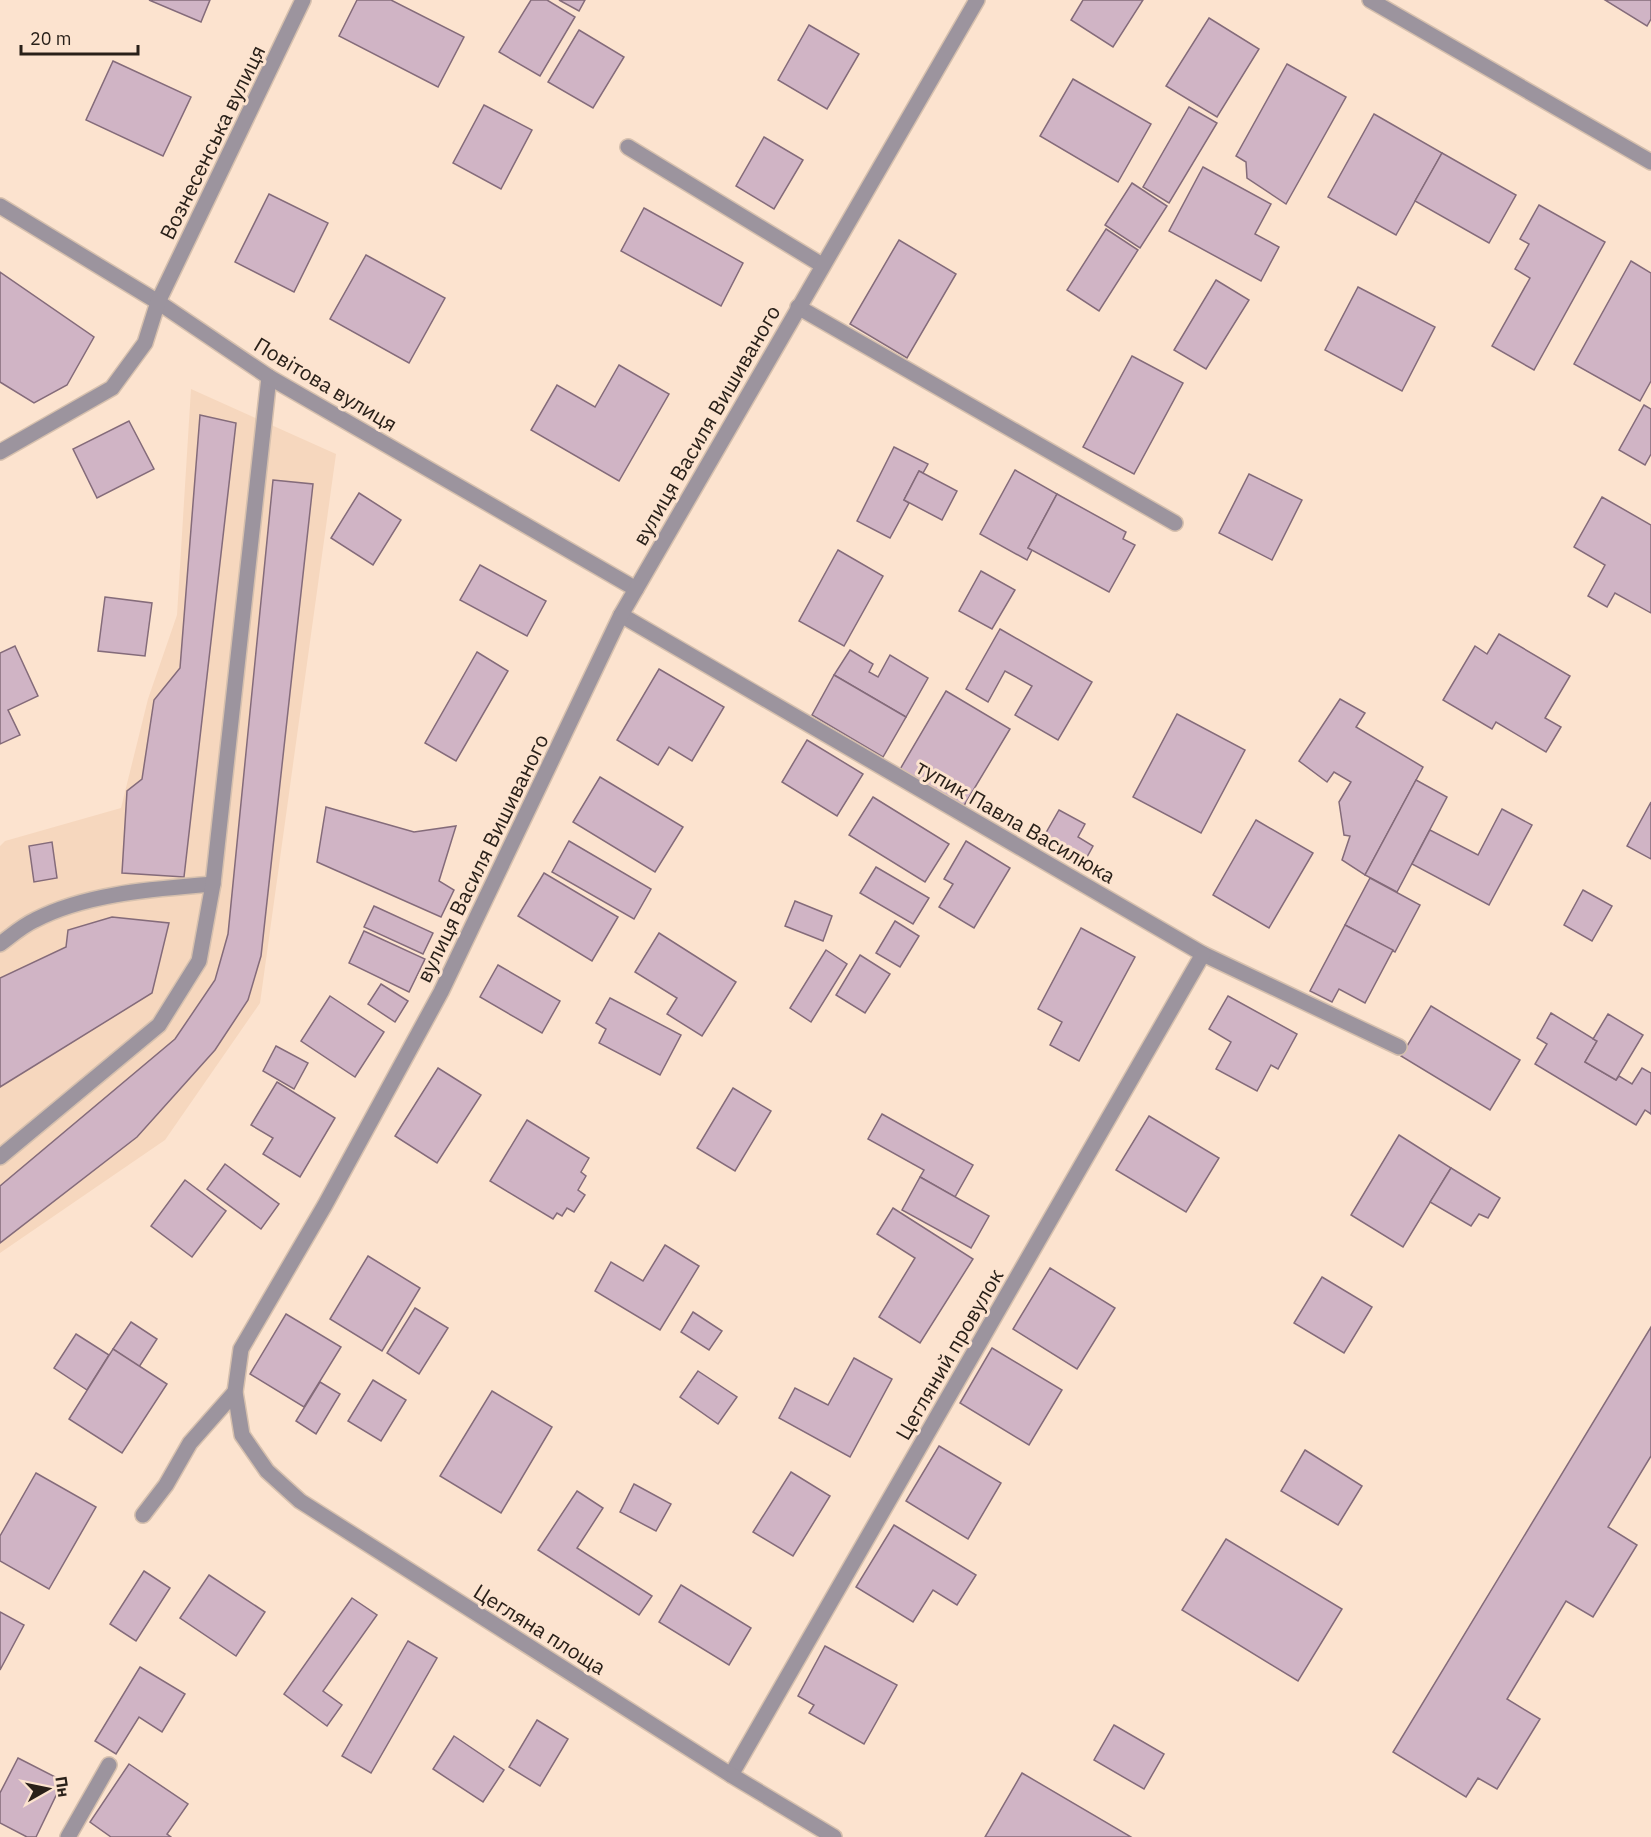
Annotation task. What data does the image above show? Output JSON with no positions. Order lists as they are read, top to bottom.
{
  "streets": {
    "street": [
      "Вознесенська вулиця",
      "Повітова вулиця",
      "вулиця Василя Вишиваного",
      "тупик Павла Василюка",
      "Цегляний провулок",
      "Цегляна площа"
    ]
  },
  "crossings": [
    ["Вознесенська вулиця", "Повітова вулиця"],
    ["Повітова вулиця", "вулиця Василя Вишиваного"],
    ["вулиця Василя Вишиваного", "тупик Павла Василюка"],
    ["вулиця Василя Вишиваного", "Цегляна площа"],
    ["тупик Павла Василюка", "Цегляний провулок"],
    ["Цегляний провулок", "Цегляна площа"]
  ],
  "scale_bar": "20 m",
  "north": "right"
}
